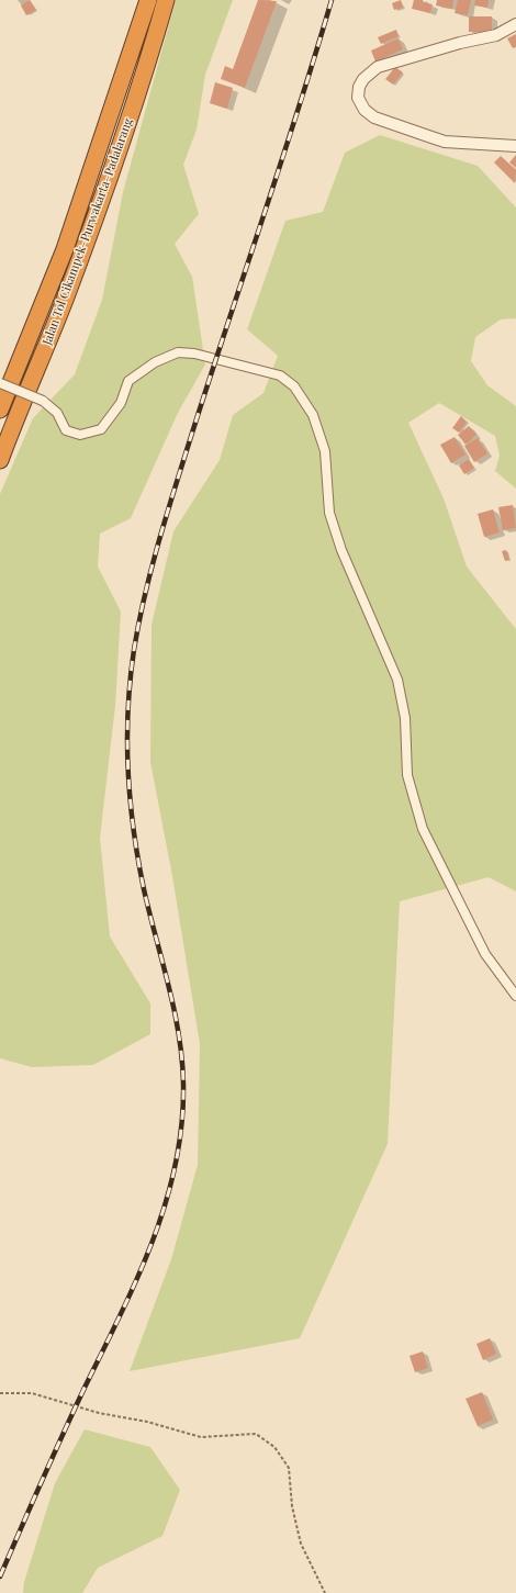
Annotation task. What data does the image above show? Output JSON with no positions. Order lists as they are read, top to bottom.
{
  "streets": {
    "highway": ["Jalan Tol Cikampek–Purwakarta–Padalarang"]
  }
}
